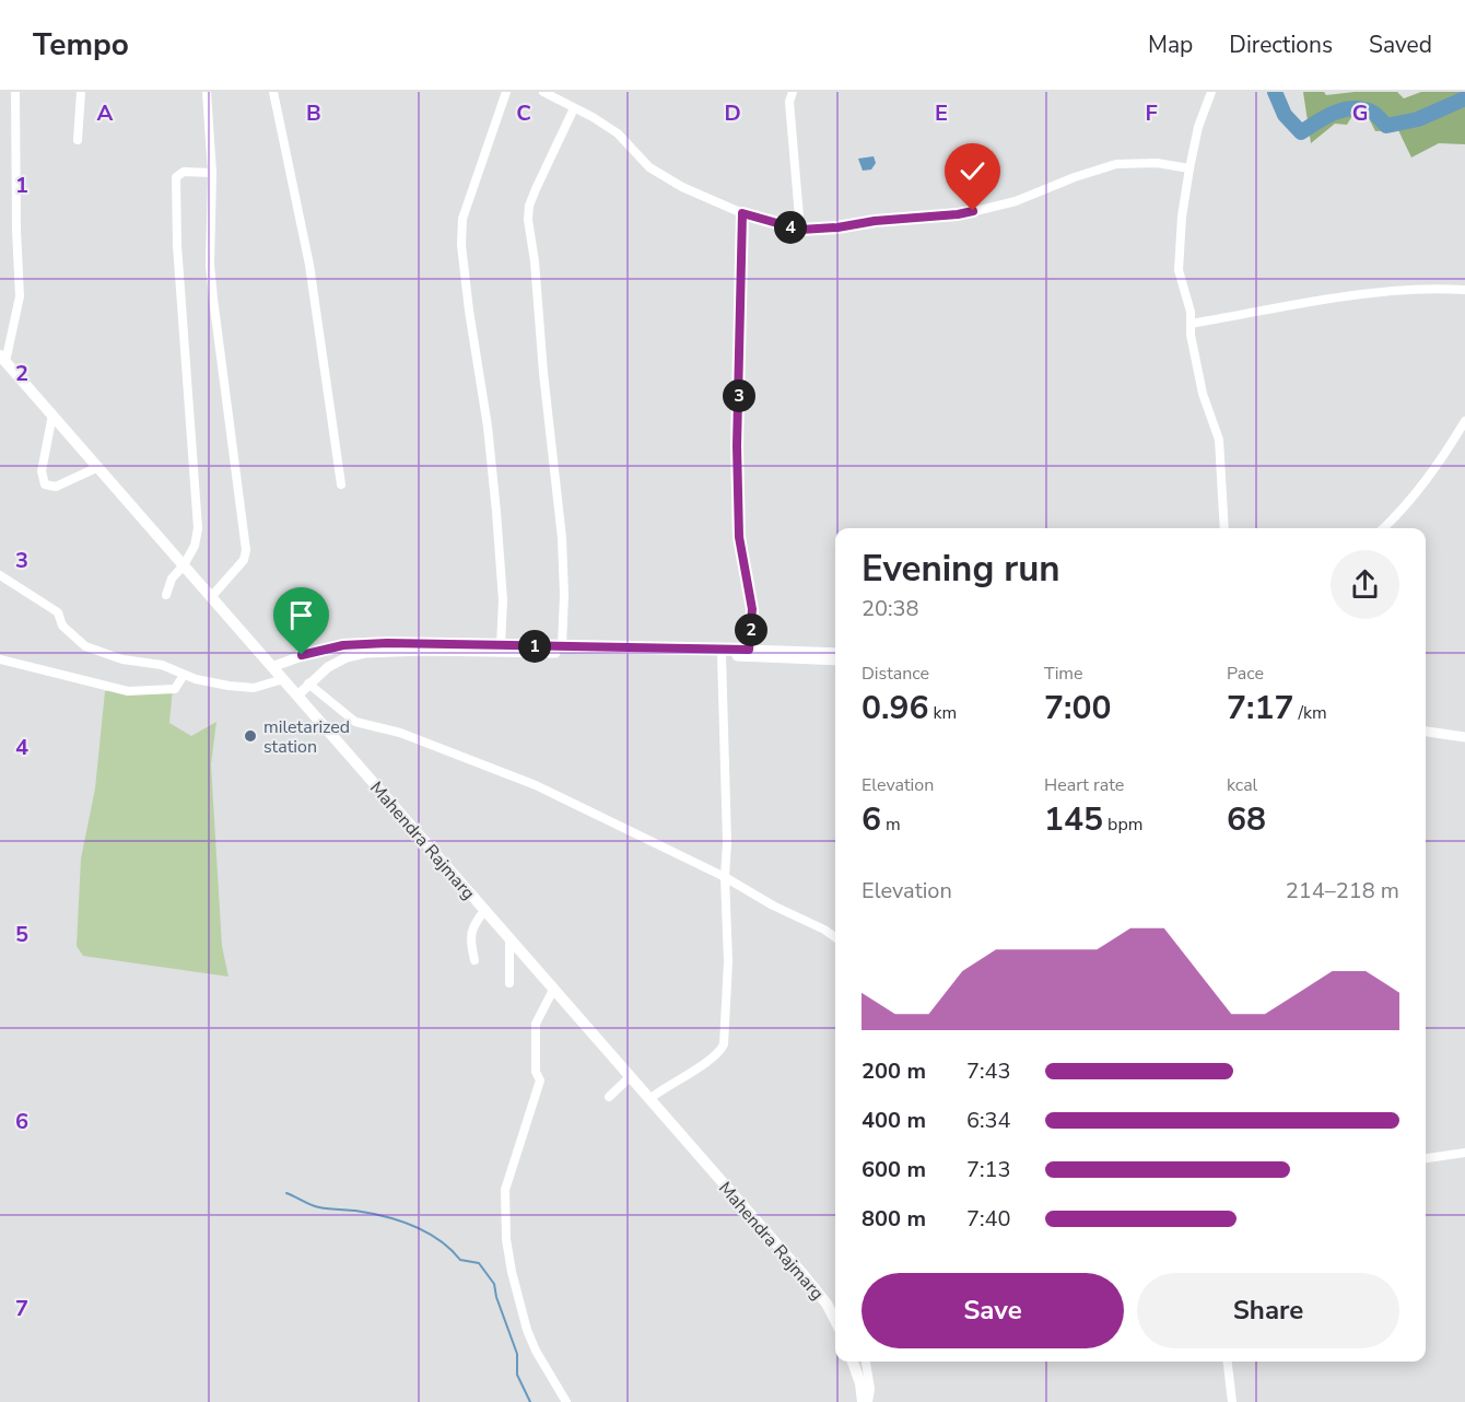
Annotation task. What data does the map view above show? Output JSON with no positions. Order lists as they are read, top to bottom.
{
  "streets": {
    "highway": ["Mahendra Rajmarg"]
  },
  "places": ["miletarized station"],
  "page": {
    "header": "Tempo",
    "nav": ["Map", "Directions", "Saved"],
    "pins": [
      "4",
      "3",
      "2",
      "1"
    ],
    "heading": ["Evening run", "20:38"],
    "stats": [
      ["Distance", "0.96 km"],
      ["Time", "7:00"],
      ["Pace", "7:17 /km"],
      ["Elevation", "6 m"],
      ["Heart rate", "145 bpm"],
      ["kcal", "68"]
    ],
    "chart": ["Elevation", "214–218 m"],
    "list": [
      {
        "name": "200 m",
        "note": "7:43"
      },
      {
        "name": "400 m",
        "note": "6:34"
      },
      {
        "name": "600 m",
        "note": "7:13"
      },
      {
        "name": "800 m",
        "note": "7:40"
      }
    ],
    "buttons": ["Save", "Share"]
  },
  "grid": {
    "columns": [
      "A",
      "B",
      "C",
      "D",
      "E",
      "F",
      "G"
    ],
    "rows": [
      "1",
      "2",
      "3",
      "4",
      "5",
      "6",
      "7"
    ]
  }
}
